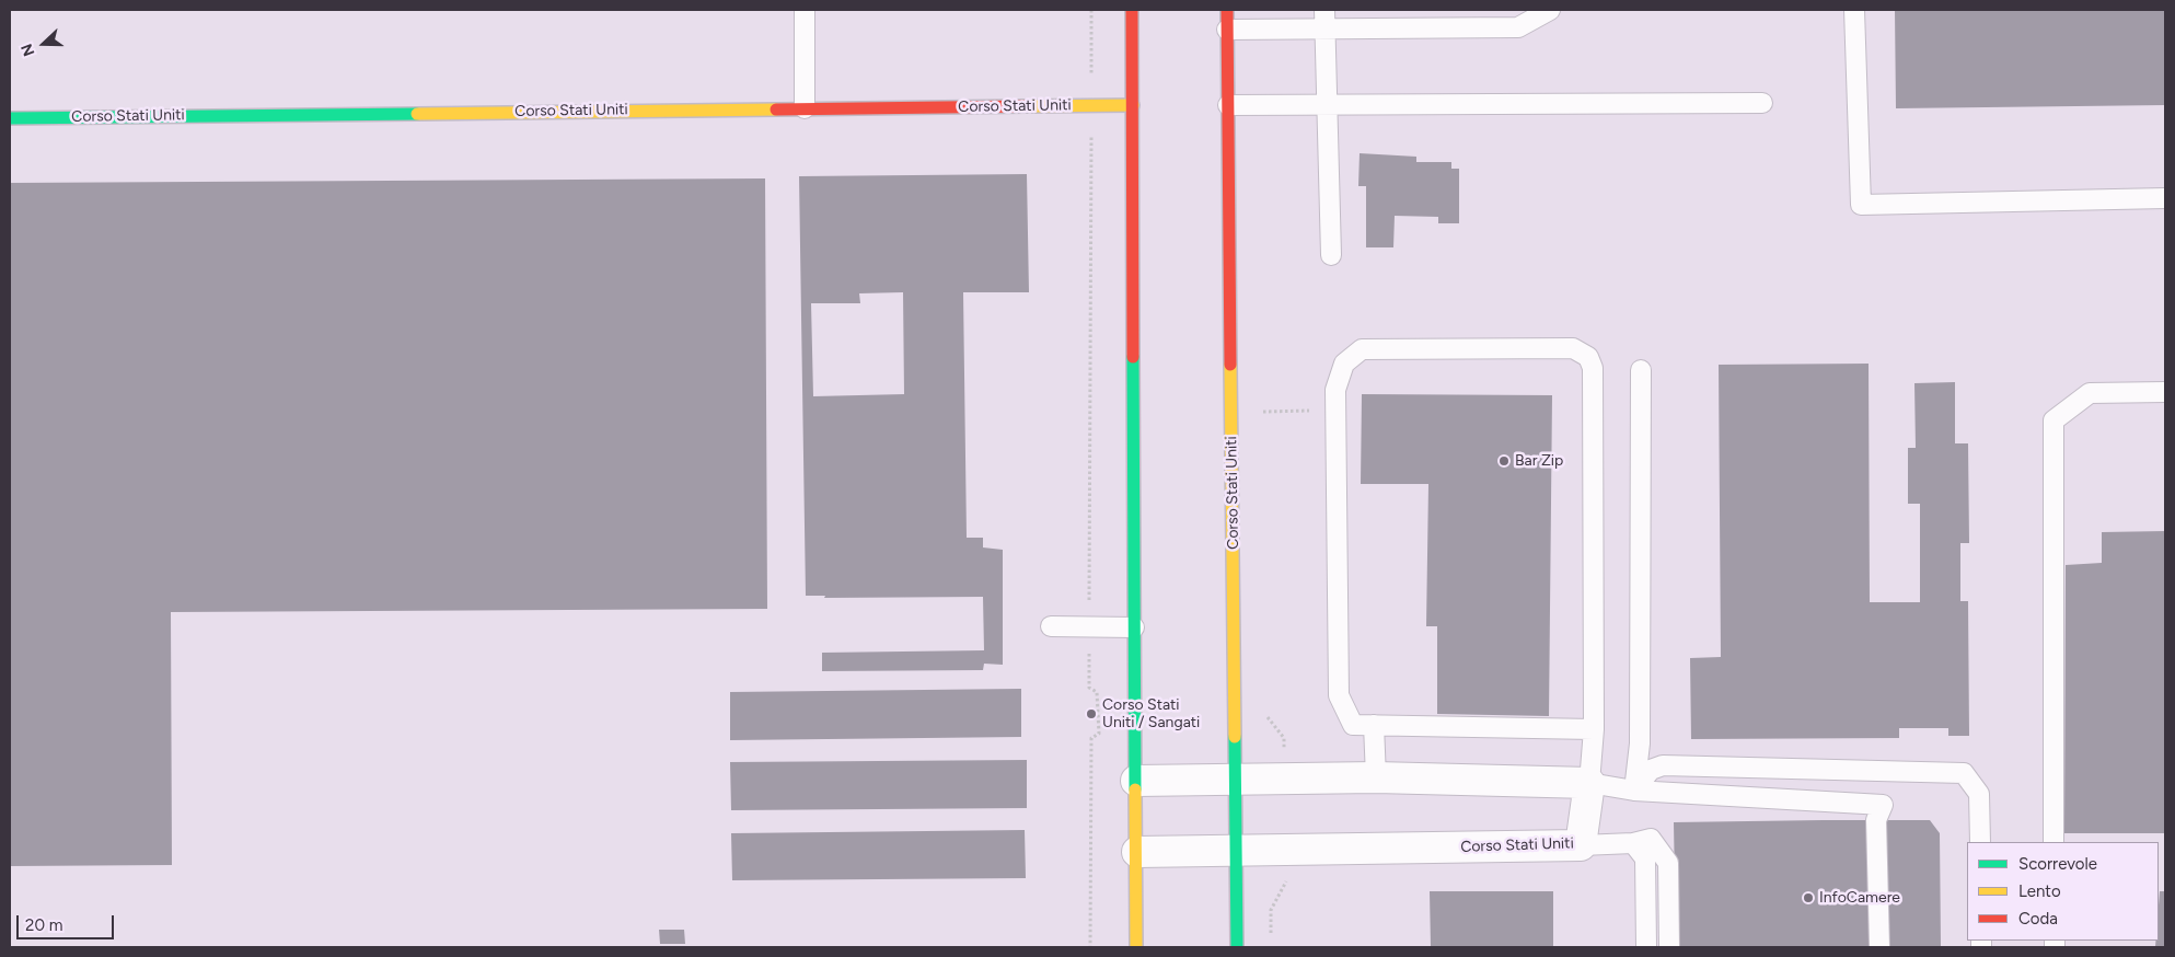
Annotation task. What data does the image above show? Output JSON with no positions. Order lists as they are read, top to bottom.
{
  "streets": {
    "main road": ["Corso Stati Uniti"]
  },
  "places": ["Bar Zip", "Corso Stati Uniti / Sangati", "InfoCamere"],
  "legend": ["Scorrevole", "Lento", "Coda"],
  "scale_bar": "20 m",
  "north": "left"
}
